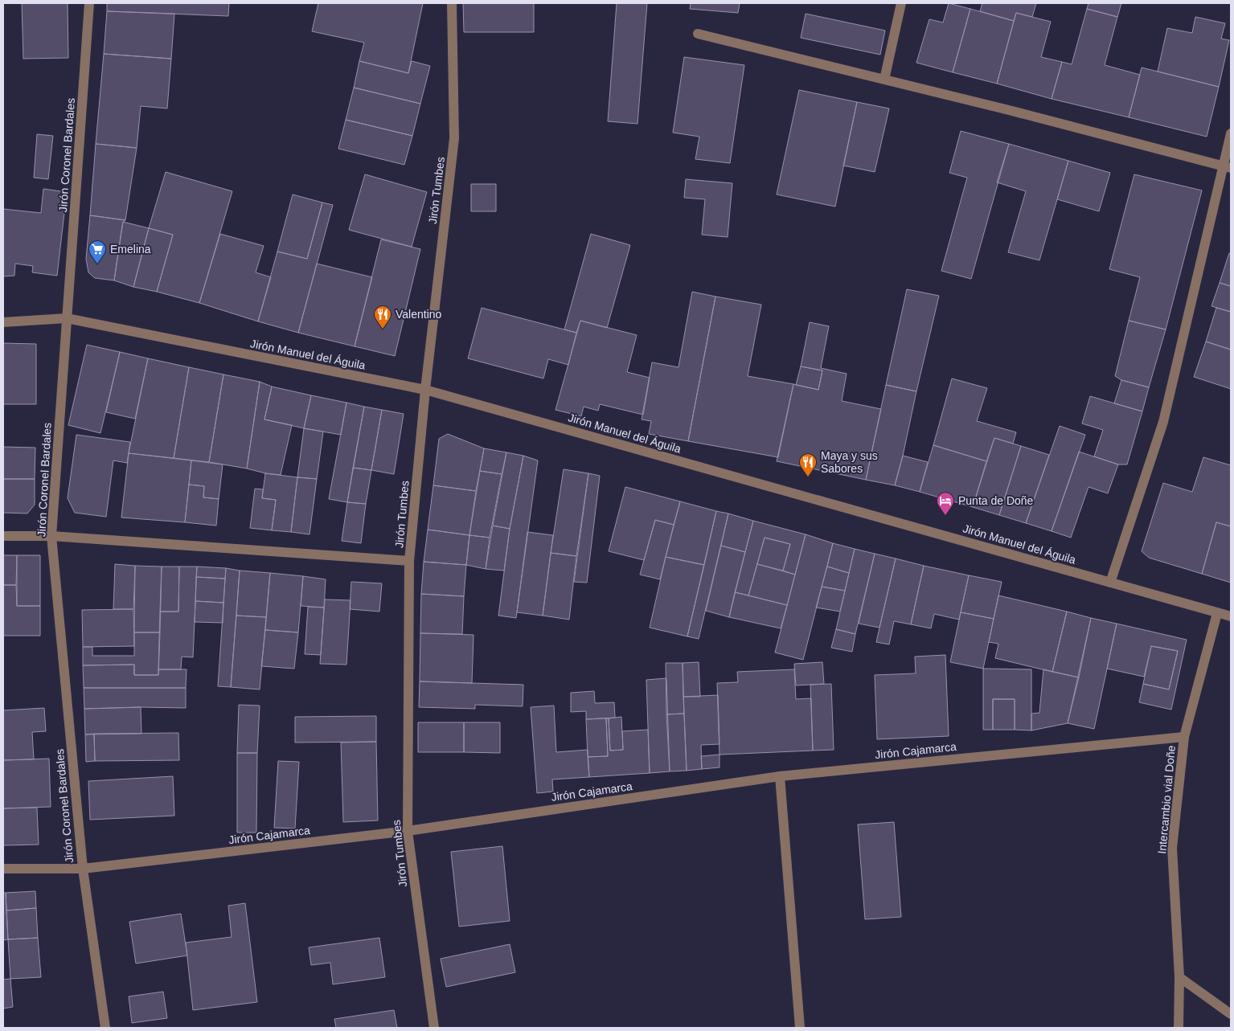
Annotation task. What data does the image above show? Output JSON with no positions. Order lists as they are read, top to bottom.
{
  "streets": {
    "street": [
      "Jirón Coronel Bardales",
      "Jirón Tumbes",
      "Jirón Manuel del Águila",
      "Jirón Cajamarca",
      "Intercambio vial Doñe"
    ]
  },
  "crossings": [
    ["Jirón Coronel Bardales", "Jirón Manuel del Águila"],
    ["Jirón Coronel Bardales", "Jirón Cajamarca"],
    ["Jirón Tumbes", "Jirón Manuel del Águila"],
    ["Jirón Tumbes", "Jirón Cajamarca"],
    ["Jirón Manuel del Águila", "Intercambio vial Doñe"],
    ["Jirón Cajamarca", "Intercambio vial Doñe"]
  ],
  "places": {
    "supermarket": ["Emelina"],
    "restaurant": ["Valentino", "Maya y sus Sabores"],
    "hotel": ["Punta de Doñe"]
  }
}
